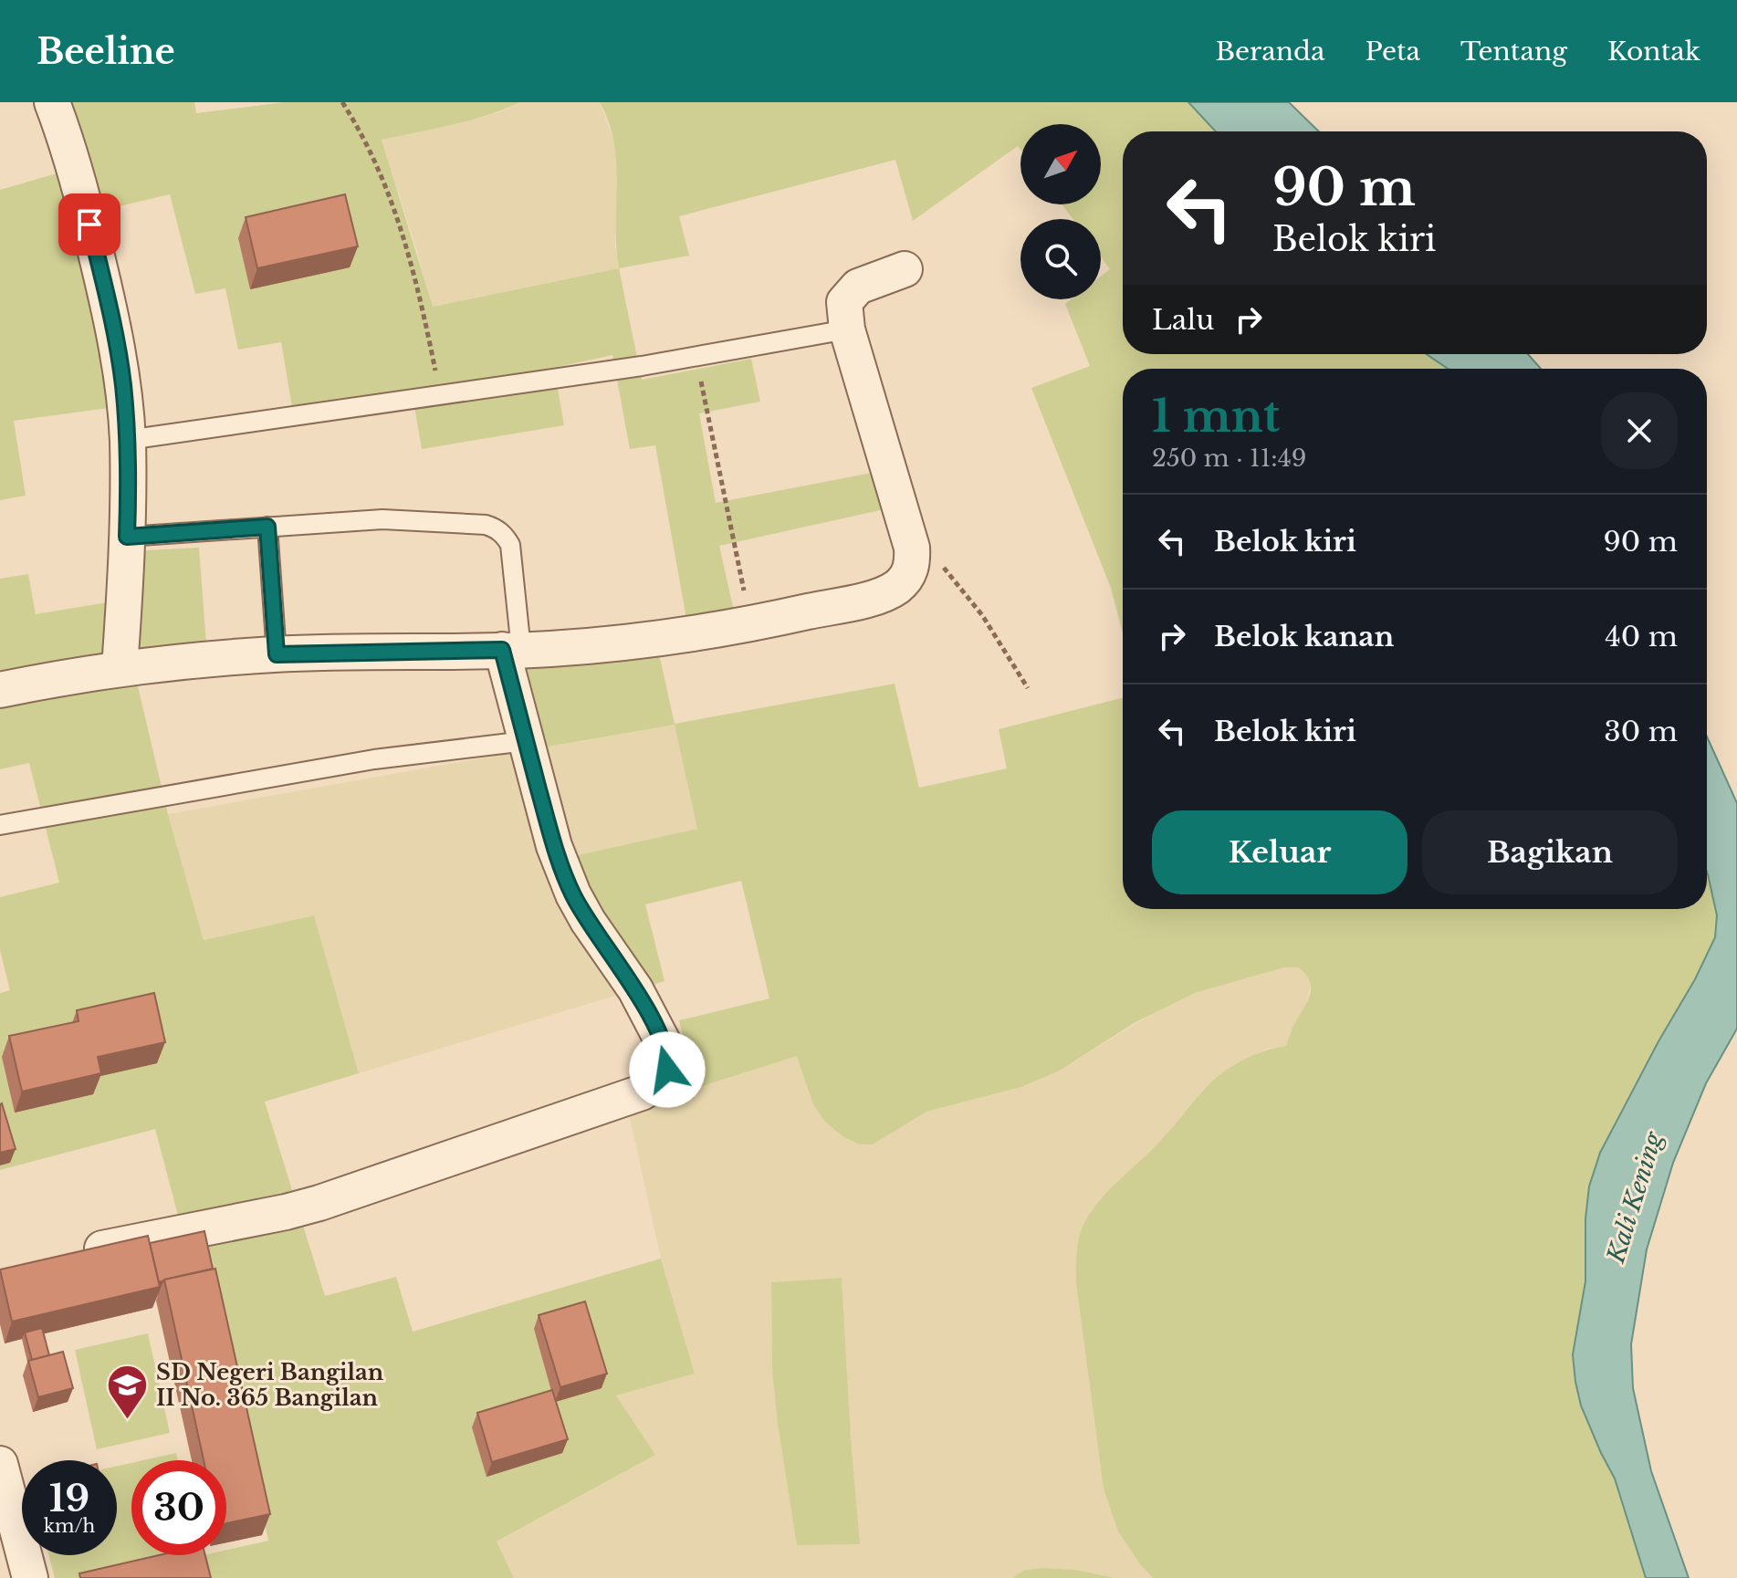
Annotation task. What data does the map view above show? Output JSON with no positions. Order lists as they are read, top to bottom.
{
  "water": ["Kali Kening"],
  "places": {
    "school or university": ["SD Negeri Bangilan II No. 365 Bangilan"]
  },
  "north": "top right",
  "page": {
    "header": "Beeline",
    "nav": [
      "Beranda",
      "Peta",
      "Tentang",
      "Kontak"
    ],
    "turn": ["90 m", "Belok kiri"],
    "then": "Lalu",
    "heading": ["1 mnt", "250 m · 11:49"],
    "list": [
      {
        "name": "Belok kiri",
        "value": "90 m"
      },
      {
        "name": "Belok kanan",
        "value": "40 m"
      },
      {
        "name": "Belok kiri",
        "value": "30 m"
      }
    ],
    "buttons": ["Keluar", "Bagikan"],
    "speed": "19 km/h",
    "limit": "30"
  }
}
